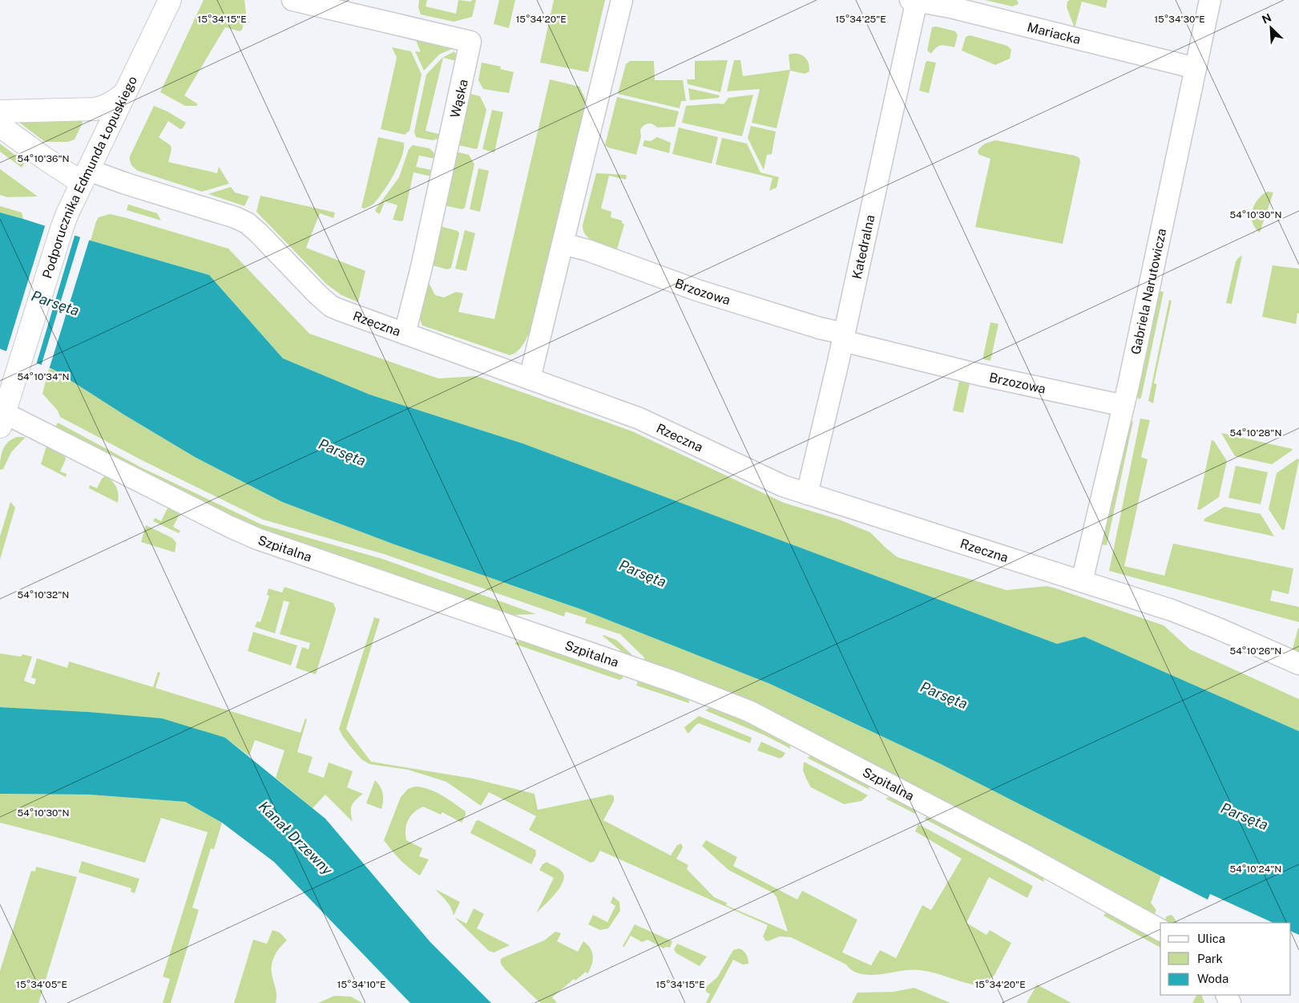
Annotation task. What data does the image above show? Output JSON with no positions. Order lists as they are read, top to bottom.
{
  "streets": {
    "street": [
      "Mariacka",
      "Wąska",
      "Podporucznika Edmunda Łopuskiego",
      "Katedralna",
      "Brzozowa",
      "Gabriela Narutowicza",
      "Rzeczna",
      "Szpitalna"
    ]
  },
  "crossings": [
    ["Mariacka", "Katedralna"],
    ["Mariacka", "Gabriela Narutowicza"],
    ["Wąska", "Rzeczna"],
    ["Podporucznika Edmunda Łopuskiego", "Rzeczna"],
    ["Podporucznika Edmunda Łopuskiego", "Szpitalna"],
    ["Katedralna", "Brzozowa"],
    ["Katedralna", "Rzeczna"],
    ["Brzozowa", "Gabriela Narutowicza"],
    ["Gabriela Narutowicza", "Rzeczna"]
  ],
  "water": ["Parsęta", "Kanał Drzewny"],
  "legend": ["Ulica", "Park", "Woda"],
  "north": "top left",
  "coordinates": [
    "15°34'15\"E",
    "15°34'20\"E",
    "15°34'25\"E",
    "15°34'30\"E",
    "54°10'36\"N",
    "54°10'30\"N",
    "54°10'34\"N",
    "54°10'28\"N",
    "54°10'32\"N",
    "54°10'26\"N",
    "54°10'24\"N",
    "15°34'05\"E",
    "15°34'10\"E"
  ]
}
